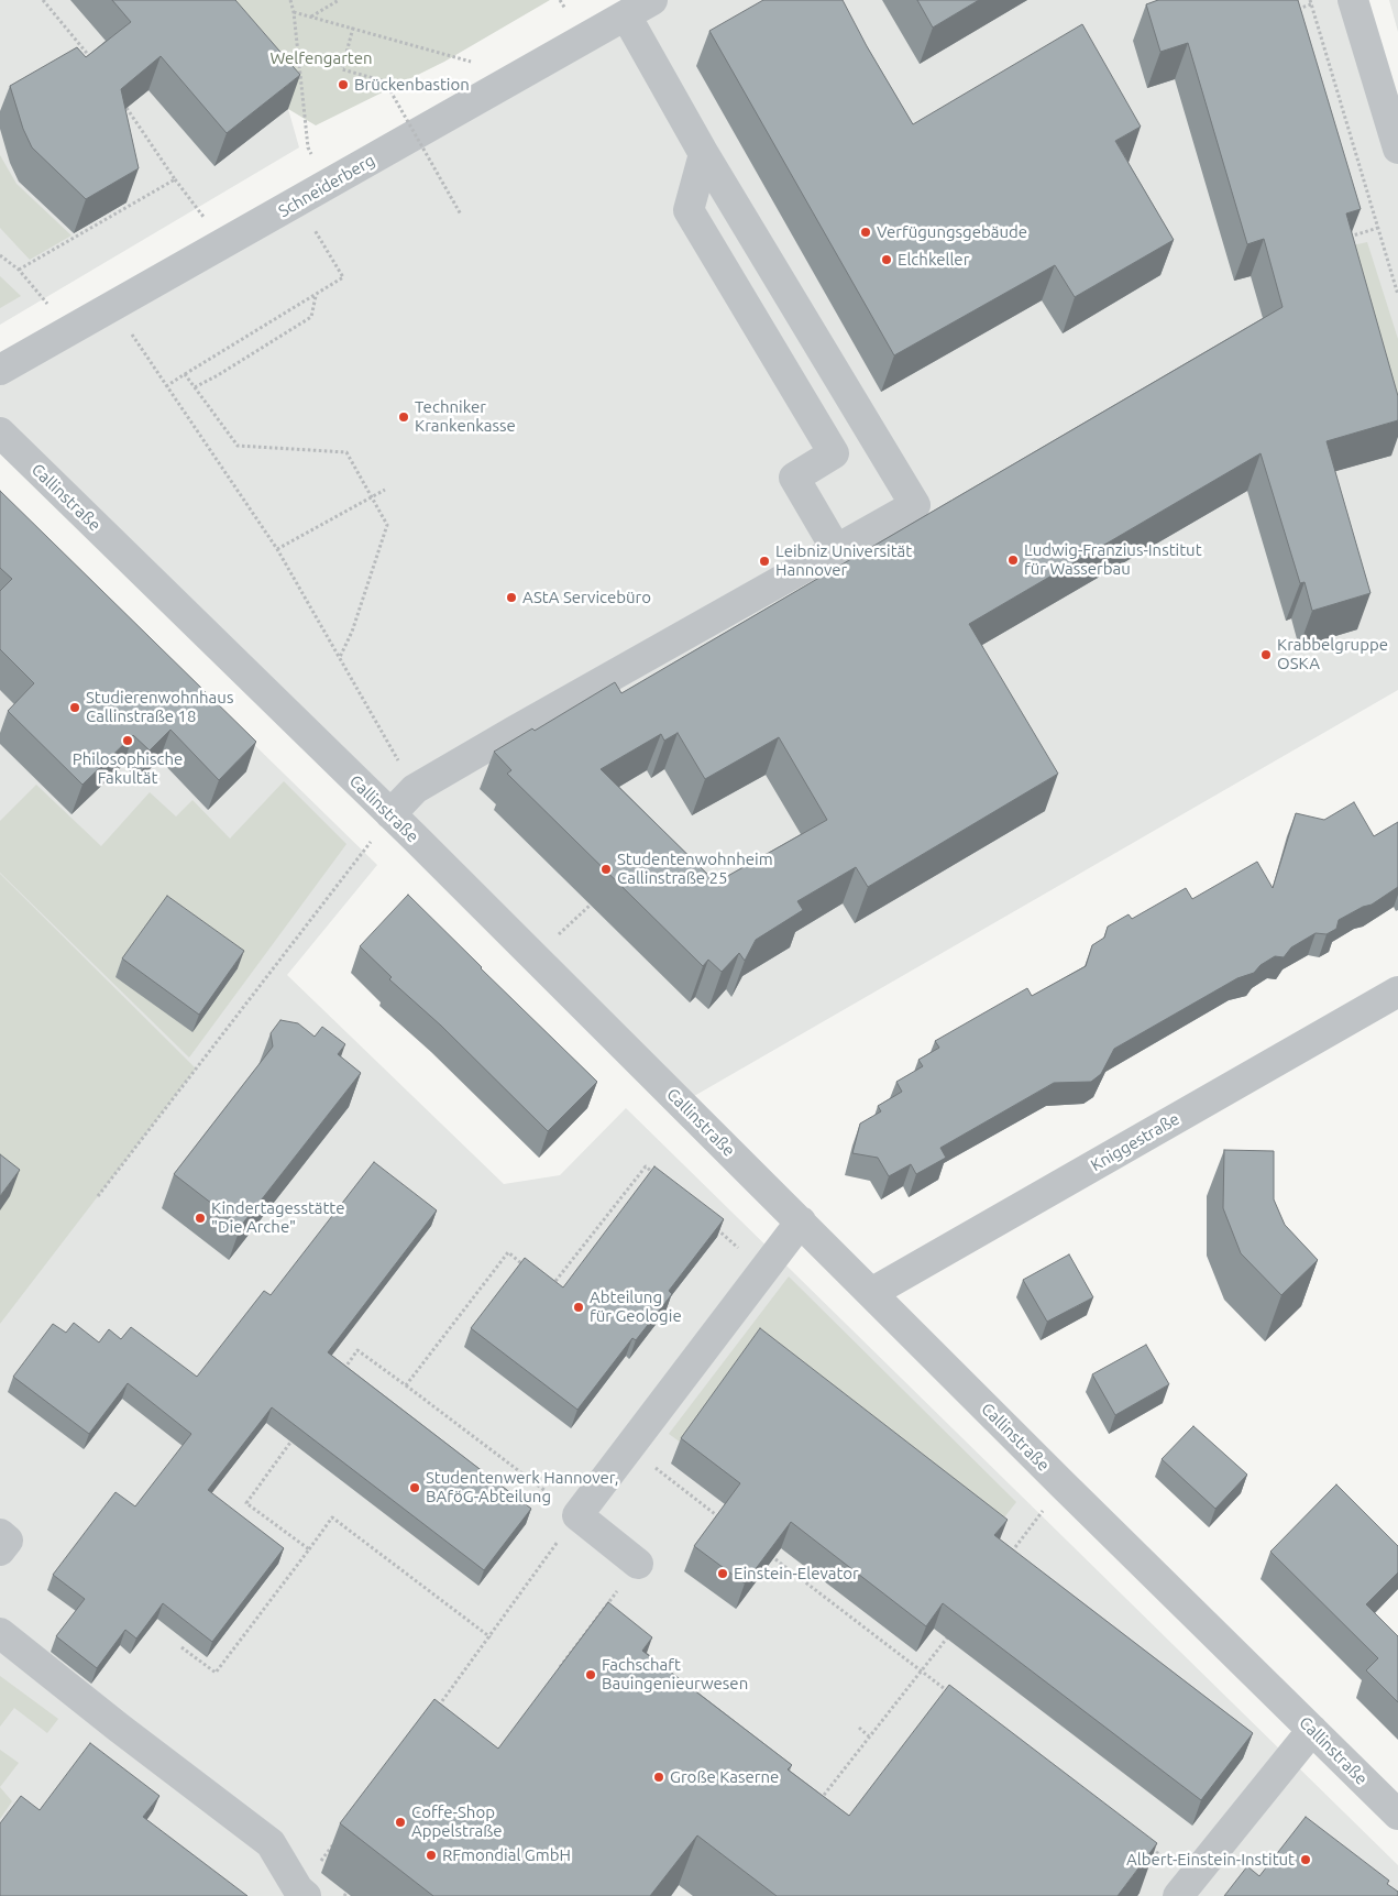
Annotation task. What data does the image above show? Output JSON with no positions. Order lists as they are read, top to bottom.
{
  "streets": {
    "street": ["Schneiderberg", "Callinstraße", "Kniggestraße"]
  },
  "crossings": [
    ["Callinstraße", "Kniggestraße"]
  ],
  "parks": ["Welfengarten"],
  "places": [
    "Brückenbastion",
    "Verfügungsgebäude",
    "Elchkeller",
    "Techniker Krankenkasse",
    "Ludwig-Franzius-Institut für Wasserbau",
    "Leibniz Universität Hannover",
    "AStA Servicebüro",
    "Krabbelgruppe OSKA",
    "Studierenwohnhaus Callinstraße 18",
    "Philosophische Fakultät",
    "Studentenwohnheim Callinstraße 25",
    "Kindertagesstätte \"Die Arche\"",
    "Abteilung für Geologie",
    "Studentenwerk Hannover, BAföG-Abteilung",
    "Einstein-Elevator",
    "Fachschaft Bauingenieurwesen",
    "Große Kaserne",
    "Coffe-Shop Appelstraße",
    "RFmondial GmbH",
    "Albert-Einstein-Institut"
  ]
}
